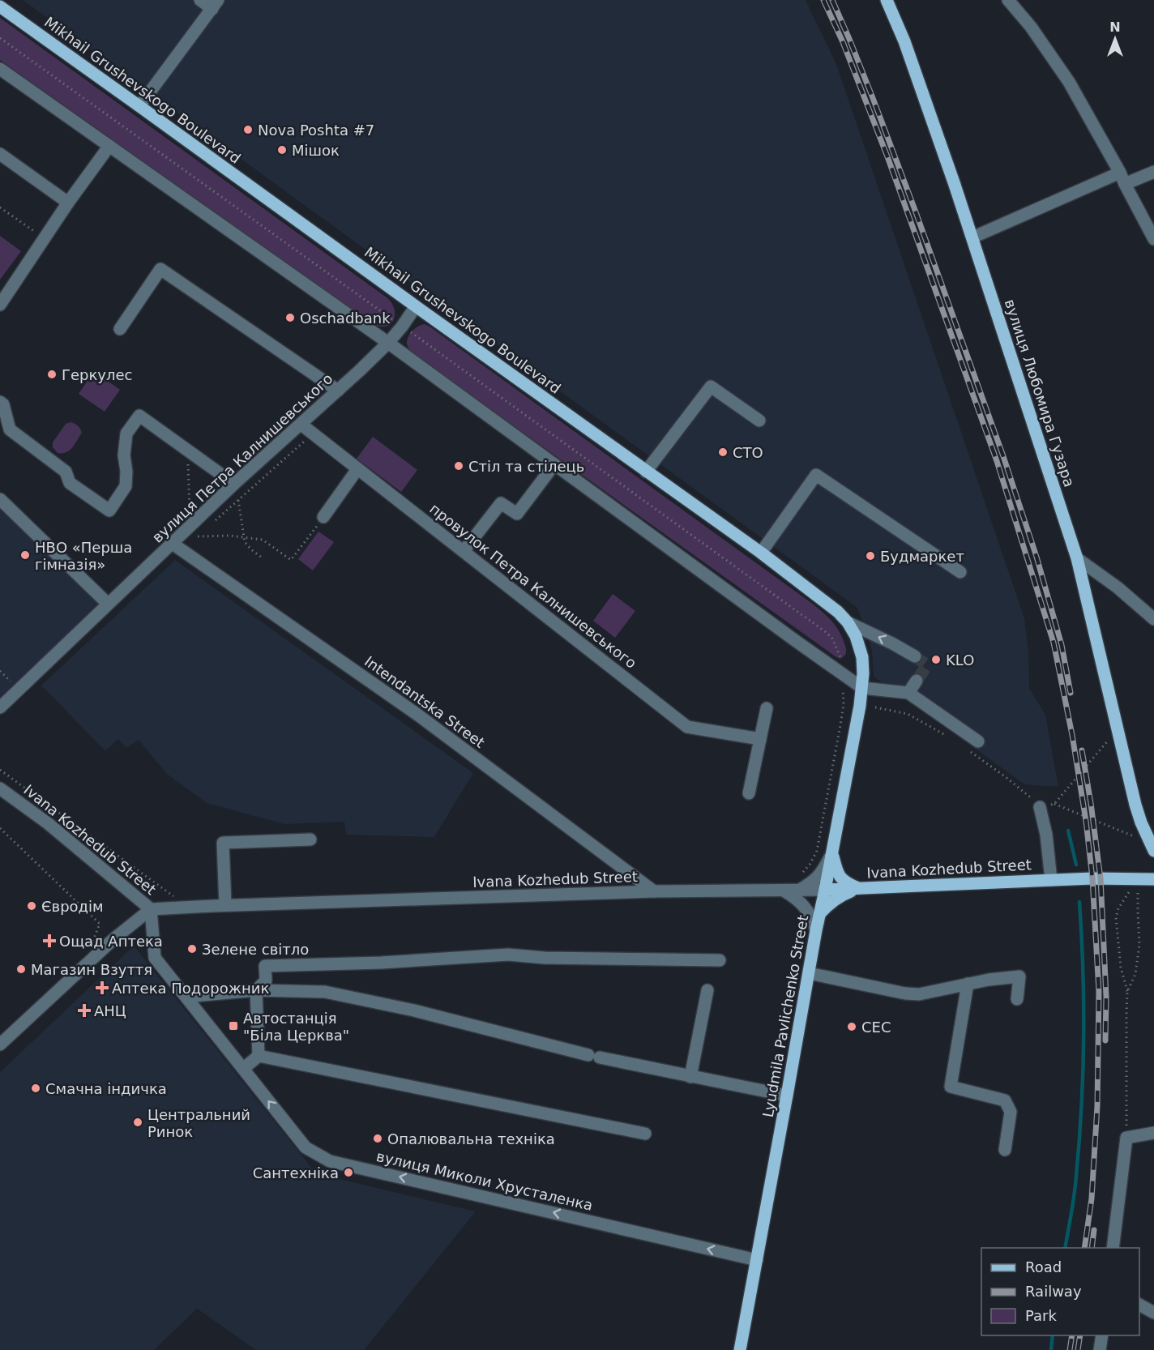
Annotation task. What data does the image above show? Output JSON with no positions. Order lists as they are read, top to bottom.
{
  "streets": {
    "main road": [
      "Mikhail Grushevskogo Boulevard",
      "вулиця Любомира Гузара",
      "Ivana Kozhedub Street",
      "Lyudmila Pavlichenko Street"
    ],
    "street": [
      "вулиця Петра Калнишевського",
      "провулок Петра Калнишевського",
      "Intendantska Street",
      "вулиця Миколи Хрусталенка"
    ]
  },
  "crossings": [
    ["Mikhail Grushevskogo Boulevard", "вулиця Петра Калнишевського"],
    ["Mikhail Grushevskogo Boulevard", "Lyudmila Pavlichenko Street"],
    ["вулиця Петра Калнишевського", "провулок Петра Калнишевського"],
    ["вулиця Петра Калнишевського", "Intendantska Street"],
    ["Intendantska Street", "Ivana Kozhedub Street"],
    ["Ivana Kozhedub Street", "Lyudmila Pavlichenko Street"],
    ["Ivana Kozhedub Street", "вулиця Миколи Хрусталенка"],
    ["Lyudmila Pavlichenko Street", "вулиця Миколи Хрусталенка"]
  ],
  "places": {
    "other": [
      "Nova Poshta #7",
      "Мішок",
      "Oschadbank",
      "Геркулес",
      "СТО",
      "Стіл та стілець",
      "НВО «Перша гімназія»",
      "Будмаркет",
      "KLO",
      "Євродім",
      "Зелене світло",
      "Магазин Взуття",
      "СЕС",
      "Смачна індичка",
      "Центральний Ринок",
      "Опалювальна техніка",
      "Сантехніка"
    ],
    "health": ["Ощад Аптека", "Аптека Подорожник", "АНЦ"],
    "transit": ["Автостанція \"Біла Церква\""]
  },
  "legend": ["Road", "Railway", "Park"],
  "north": "top"
}
